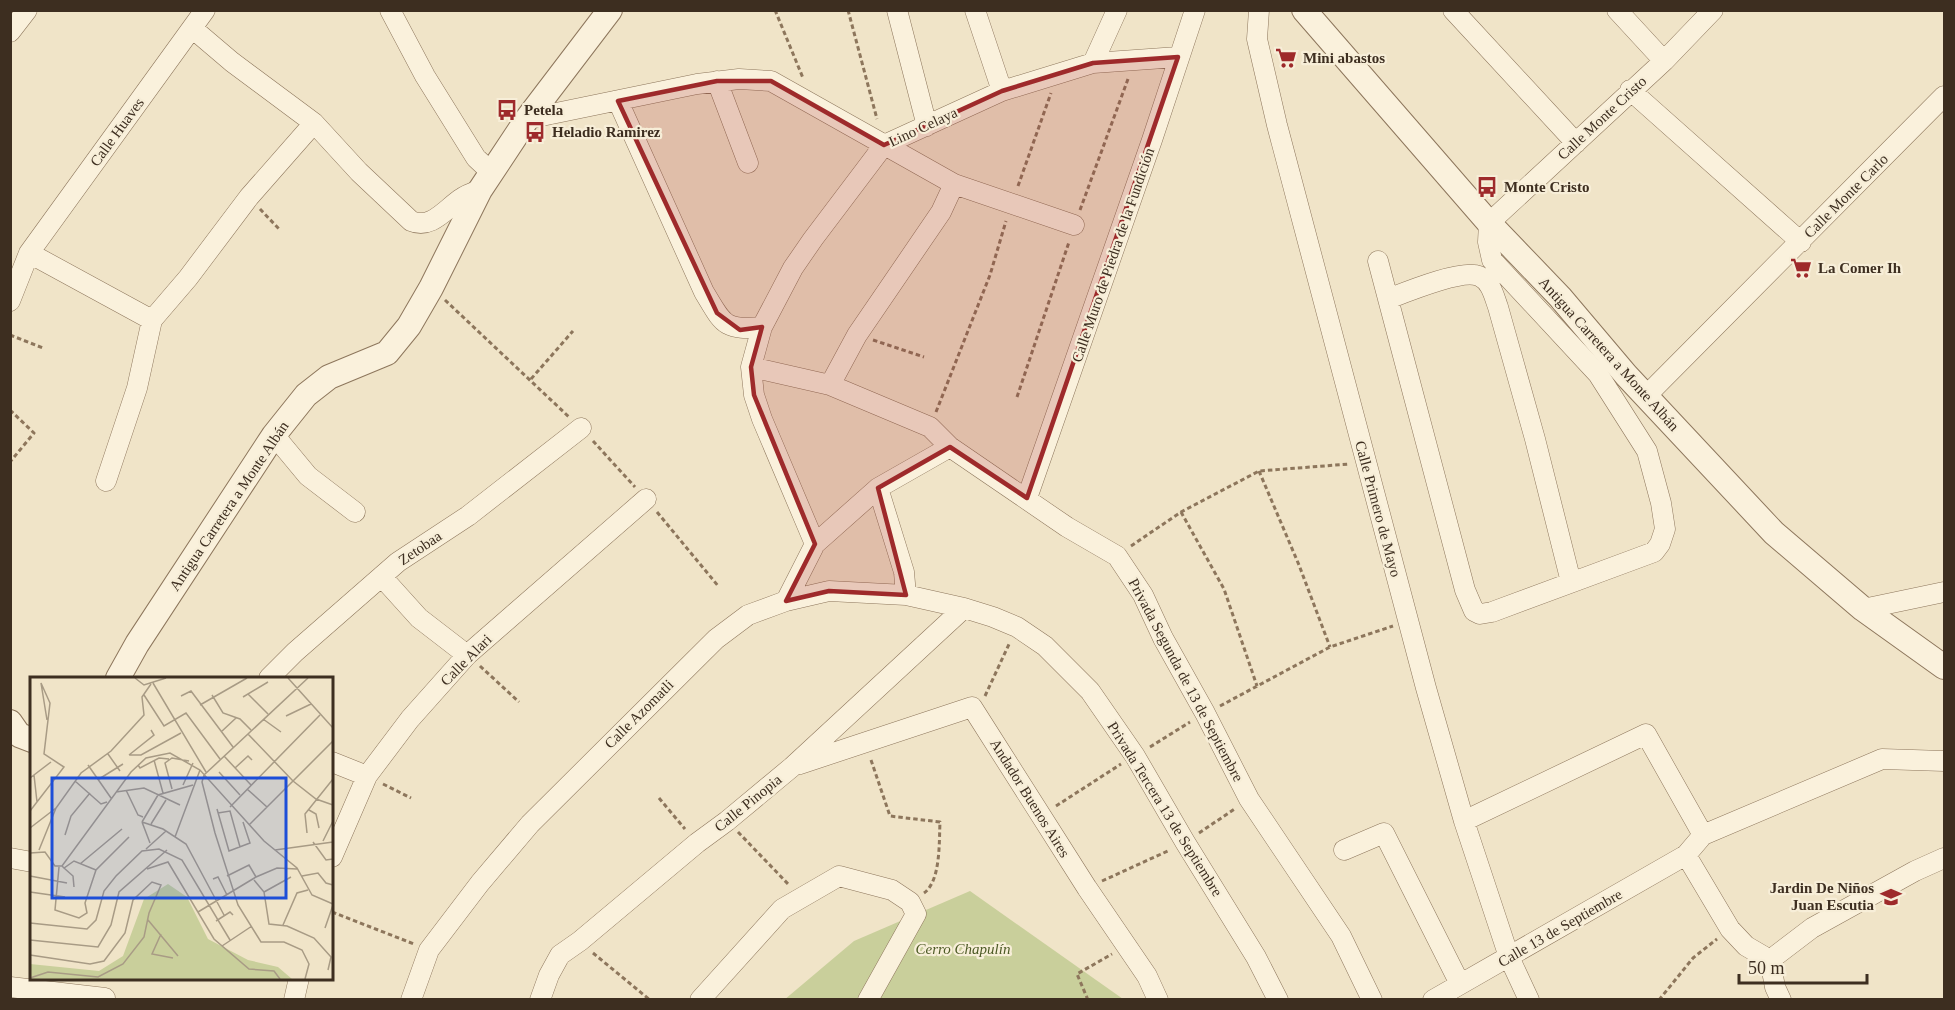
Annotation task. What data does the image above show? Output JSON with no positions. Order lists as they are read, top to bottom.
{
  "streets": {
    "street": [
      "Calle Monte Cristo",
      "Lino Celaya",
      "Calle Huaves",
      "Calle Monte Carlo",
      "Calle Muro de Piedra de la Fundición",
      "Antigua Carretera a Monte Albán",
      "Calle Primero de Mayo",
      "Zetobaa",
      "Calle Alari",
      "Privada Segunda de 13 de Septiembre",
      "Calle Azomatli",
      "Andador Buenos Aires",
      "Calle Pinopia",
      "Privada Tercera 13 de Septiembre",
      "Calle 13 de Septiembre"
    ]
  },
  "crossings": [
    ["Calle Monte Cristo", "Antigua Carretera a Monte Albán"],
    ["Lino Celaya", "Calle Muro de Piedra de la Fundición"],
    ["Calle Monte Carlo", "Antigua Carretera a Monte Albán"],
    ["Calle Muro de Piedra de la Fundición", "Privada Segunda de 13 de Septiembre"],
    ["Calle Primero de Mayo", "Calle 13 de Septiembre"],
    ["Calle Azomatli", "Calle Pinopia"],
    ["Calle Azomatli", "Privada Tercera 13 de Septiembre"],
    ["Calle Pinopia", "Privada Tercera 13 de Septiembre"]
  ],
  "parks": ["Cerro Chapulín"],
  "places": {
    "supermarket": ["Mini abastos", "La Comer Ih"],
    "bus stop": ["Petela", "Heladio Ramirez", "Monte Cristo"],
    "school or university": ["Jardin De Niños Juan Escutia"]
  },
  "scale_bar": "50 m"
}
